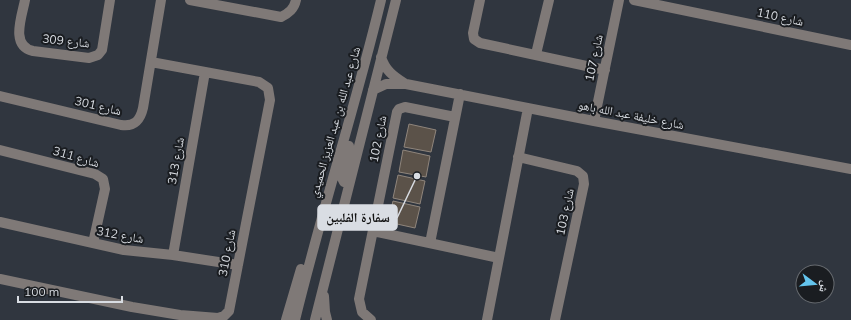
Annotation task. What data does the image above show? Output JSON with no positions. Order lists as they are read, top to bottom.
{
  "streets": {
    "street": [
      "شارع 110",
      "شارع 309",
      "شارع 107",
      "شارع 301",
      "شارع خليفة عبد الله باهو",
      "شارع عبد الله بن عبد العزيز الحميدي",
      "شارع 102",
      "شارع 311",
      "شارع 313",
      "شارع 103",
      "شارع 312",
      "شارع 310"
    ]
  },
  "crossings": [
    ["شارع 107", "شارع خليفة عبد الله باهو"],
    ["شارع 301", "شارع 310"],
    ["شارع 311", "شارع 312"],
    ["شارع 313", "شارع 312"],
    ["شارع 313", "شارع 310"],
    ["شارع 312", "شارع 310"]
  ],
  "places": ["سفارة الفلبين"],
  "scale_bar": "100 m",
  "north": "right"
}
